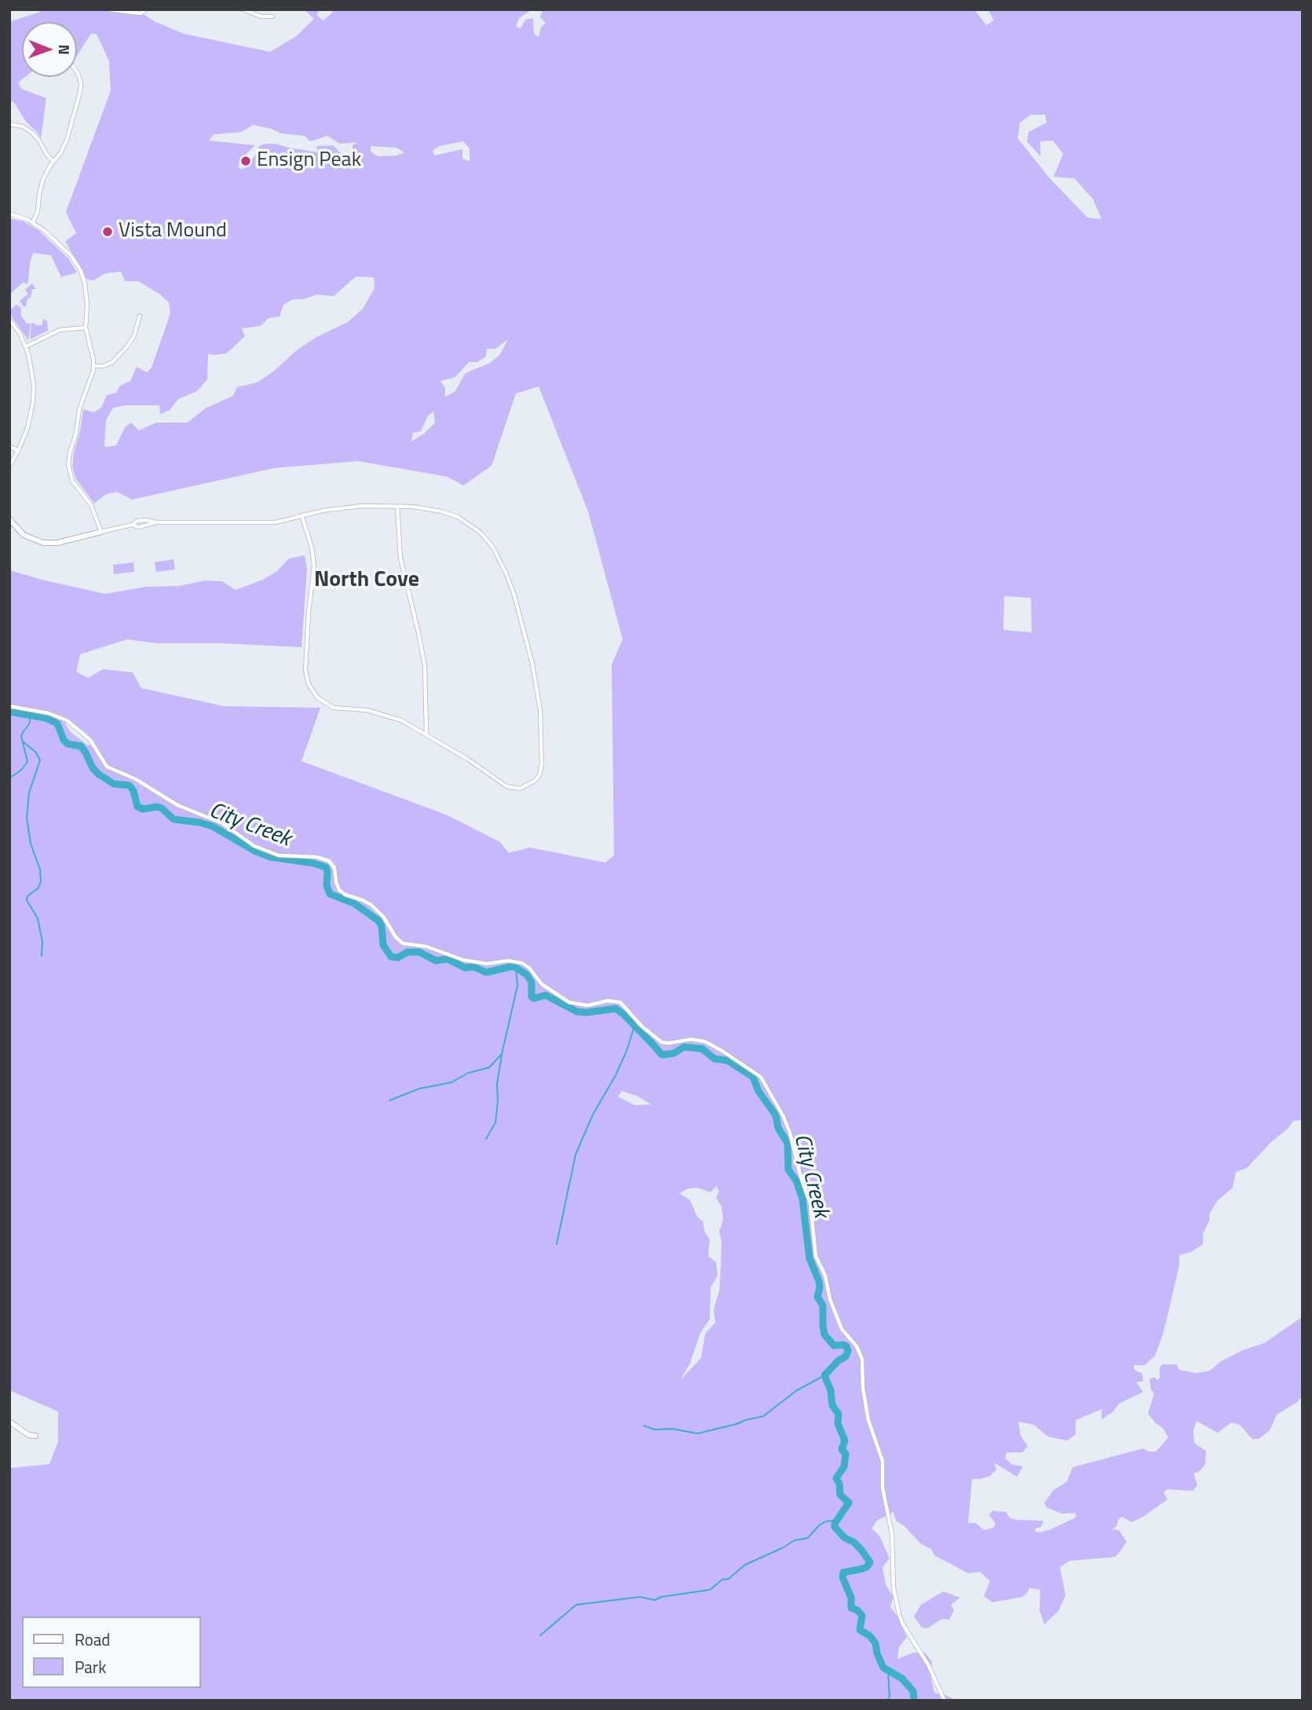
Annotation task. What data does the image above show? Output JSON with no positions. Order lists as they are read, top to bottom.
{
  "districts": ["North Cove"],
  "water": ["City Creek"],
  "places": ["Ensign Peak", "Vista Mound"],
  "legend": ["Road", "Park"],
  "north": "right"
}
